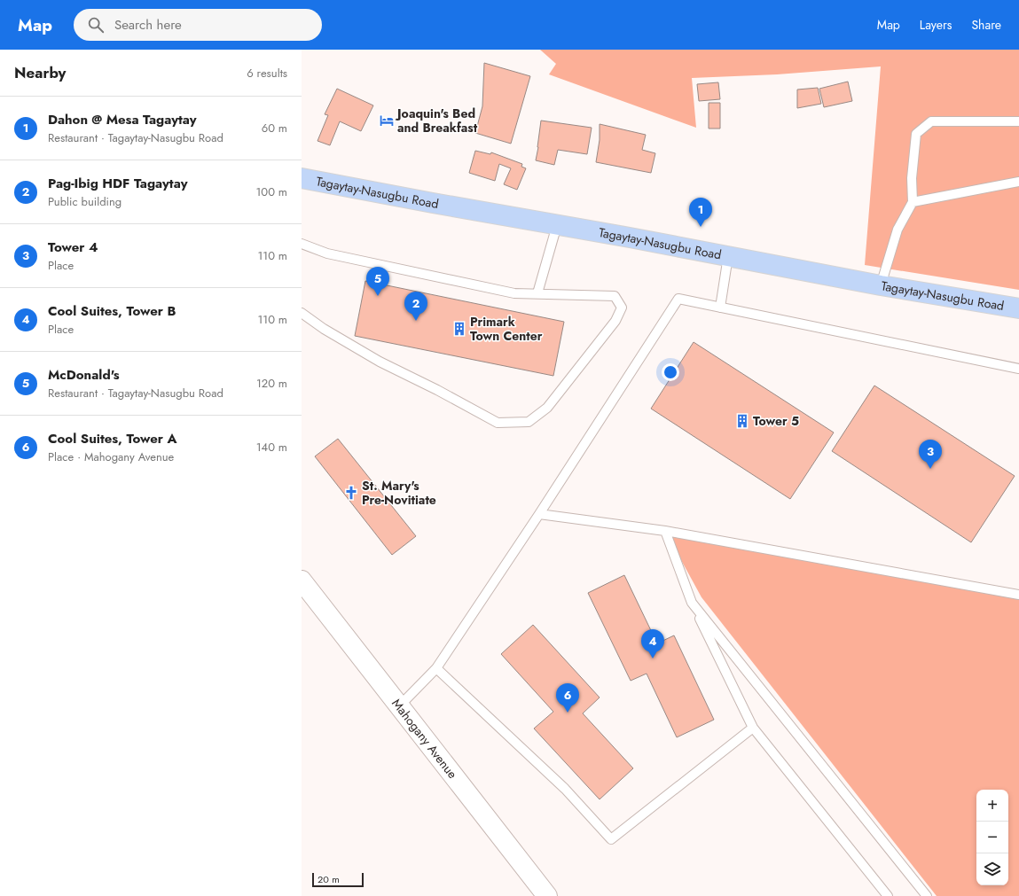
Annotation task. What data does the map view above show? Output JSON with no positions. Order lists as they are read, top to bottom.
{
  "streets": {
    "main road": ["Tagaytay-Nasugbu Road", "Mahogany Avenue"]
  },
  "places": {
    "hotel": ["Joaquin's Bed and Breakfast"],
    "building": ["Primark Town Center", "Tower 5"],
    "church": ["St. Mary's Pre-Novitiate"]
  },
  "scale_bar": "20 m",
  "page": {
    "header": "Map",
    "search": "Search here",
    "nav": ["Map", "Layers", "Share"],
    "heading": ["Nearby", "6 results"],
    "list": [
      {
        "mark": "1",
        "name": "Dahon @ Mesa Tagaytay",
        "note": "Restaurant · Tagaytay-Nasugbu Road",
        "value": "60 m"
      },
      {
        "mark": "2",
        "name": "Pag-Ibig HDF Tagaytay",
        "note": "Public building",
        "value": "100 m"
      },
      {
        "mark": "3",
        "name": "Tower 4",
        "note": "Place",
        "value": "110 m"
      },
      {
        "mark": "4",
        "name": "Cool Suites, Tower B",
        "note": "Place",
        "value": "110 m"
      },
      {
        "mark": "5",
        "name": "McDonald's",
        "note": "Restaurant · Tagaytay-Nasugbu Road",
        "value": "120 m"
      },
      {
        "mark": "6",
        "name": "Cool Suites, Tower A",
        "note": "Place · Mahogany Avenue",
        "value": "140 m"
      }
    ],
    "pins": [
      "1",
      "5",
      "2",
      "3",
      "4",
      "6"
    ],
    "map_buttons": ["+", "−"],
    "scale": "20 m"
  }
}
